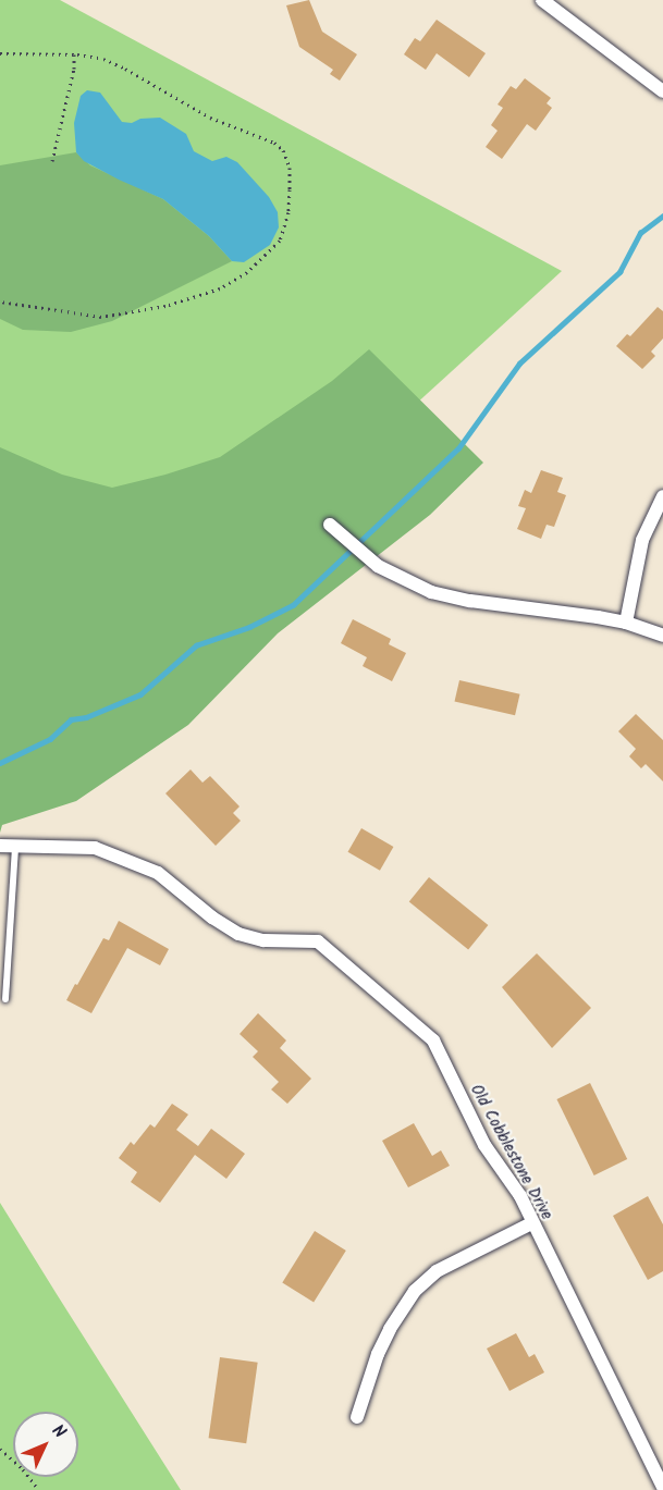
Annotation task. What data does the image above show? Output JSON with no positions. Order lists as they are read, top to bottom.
{
  "streets": {
    "street": ["Old Cobblestone Drive"]
  },
  "north": "top right"
}
